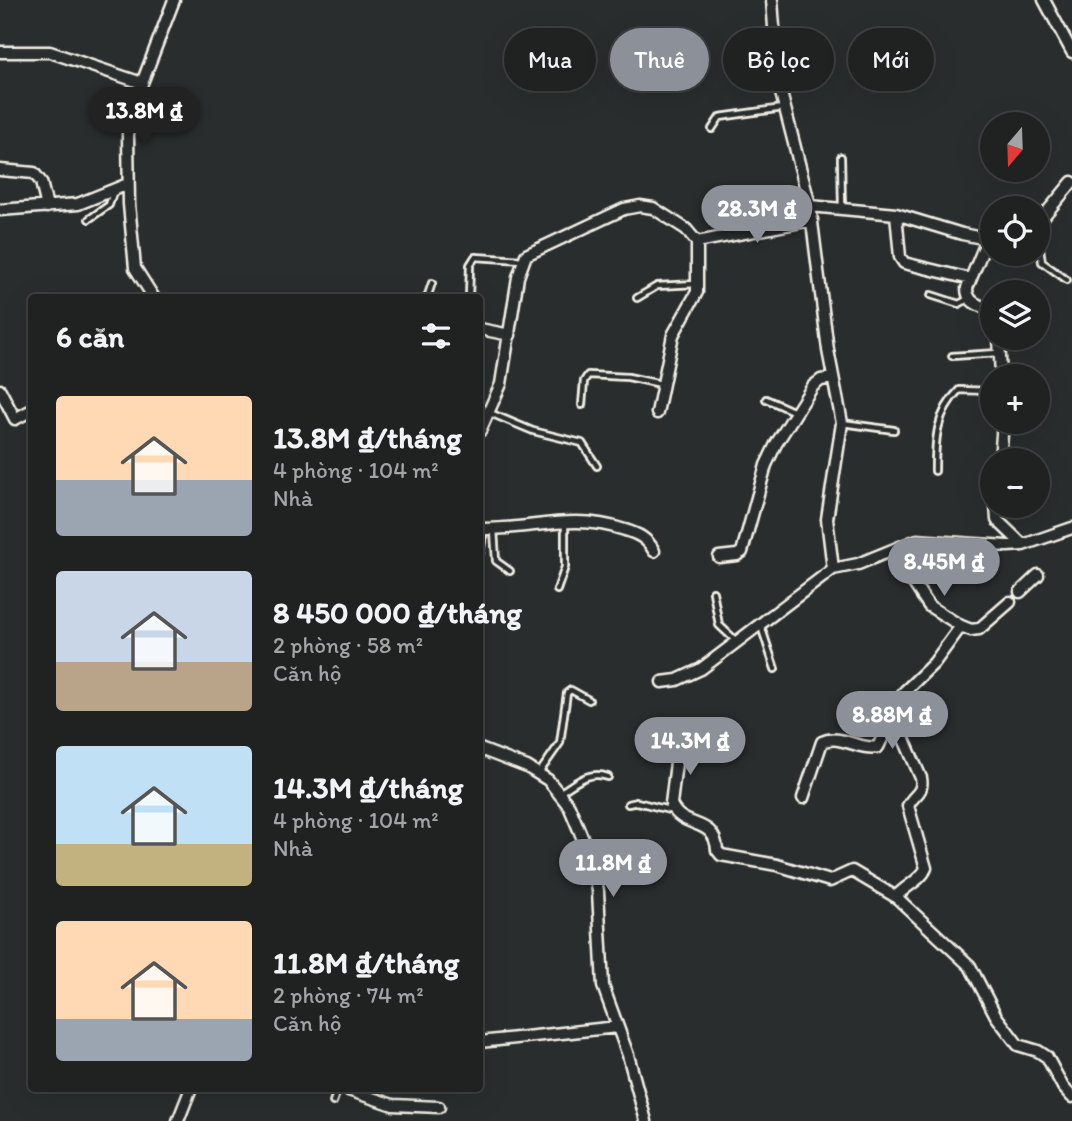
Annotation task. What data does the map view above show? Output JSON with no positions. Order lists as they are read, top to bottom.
{
  "north": "bottom",
  "page": {
    "chip": [
      "Mua",
      "Thuê",
      "Bộ lọc",
      "Mới"
    ],
    "price": [
      "13.8M ₫",
      "28.3M ₫",
      "8.45M ₫",
      "8.88M ₫",
      "14.3M ₫",
      "11.8M ₫"
    ],
    "map_buttons": ["+", "−"],
    "heading": "6 căn",
    "list": [
      {
        "name": "13.8M ₫/tháng",
        "note": "4 phòng · 104 m² · Nhà"
      },
      {
        "name": "8 450 000 ₫/tháng",
        "note": "2 phòng · 58 m² · Căn hộ"
      },
      {
        "name": "14.3M ₫/tháng",
        "note": "4 phòng · 104 m² · Nhà"
      },
      {
        "name": "11.8M ₫/tháng",
        "note": "2 phòng · 74 m² · Căn hộ"
      }
    ]
  }
}
